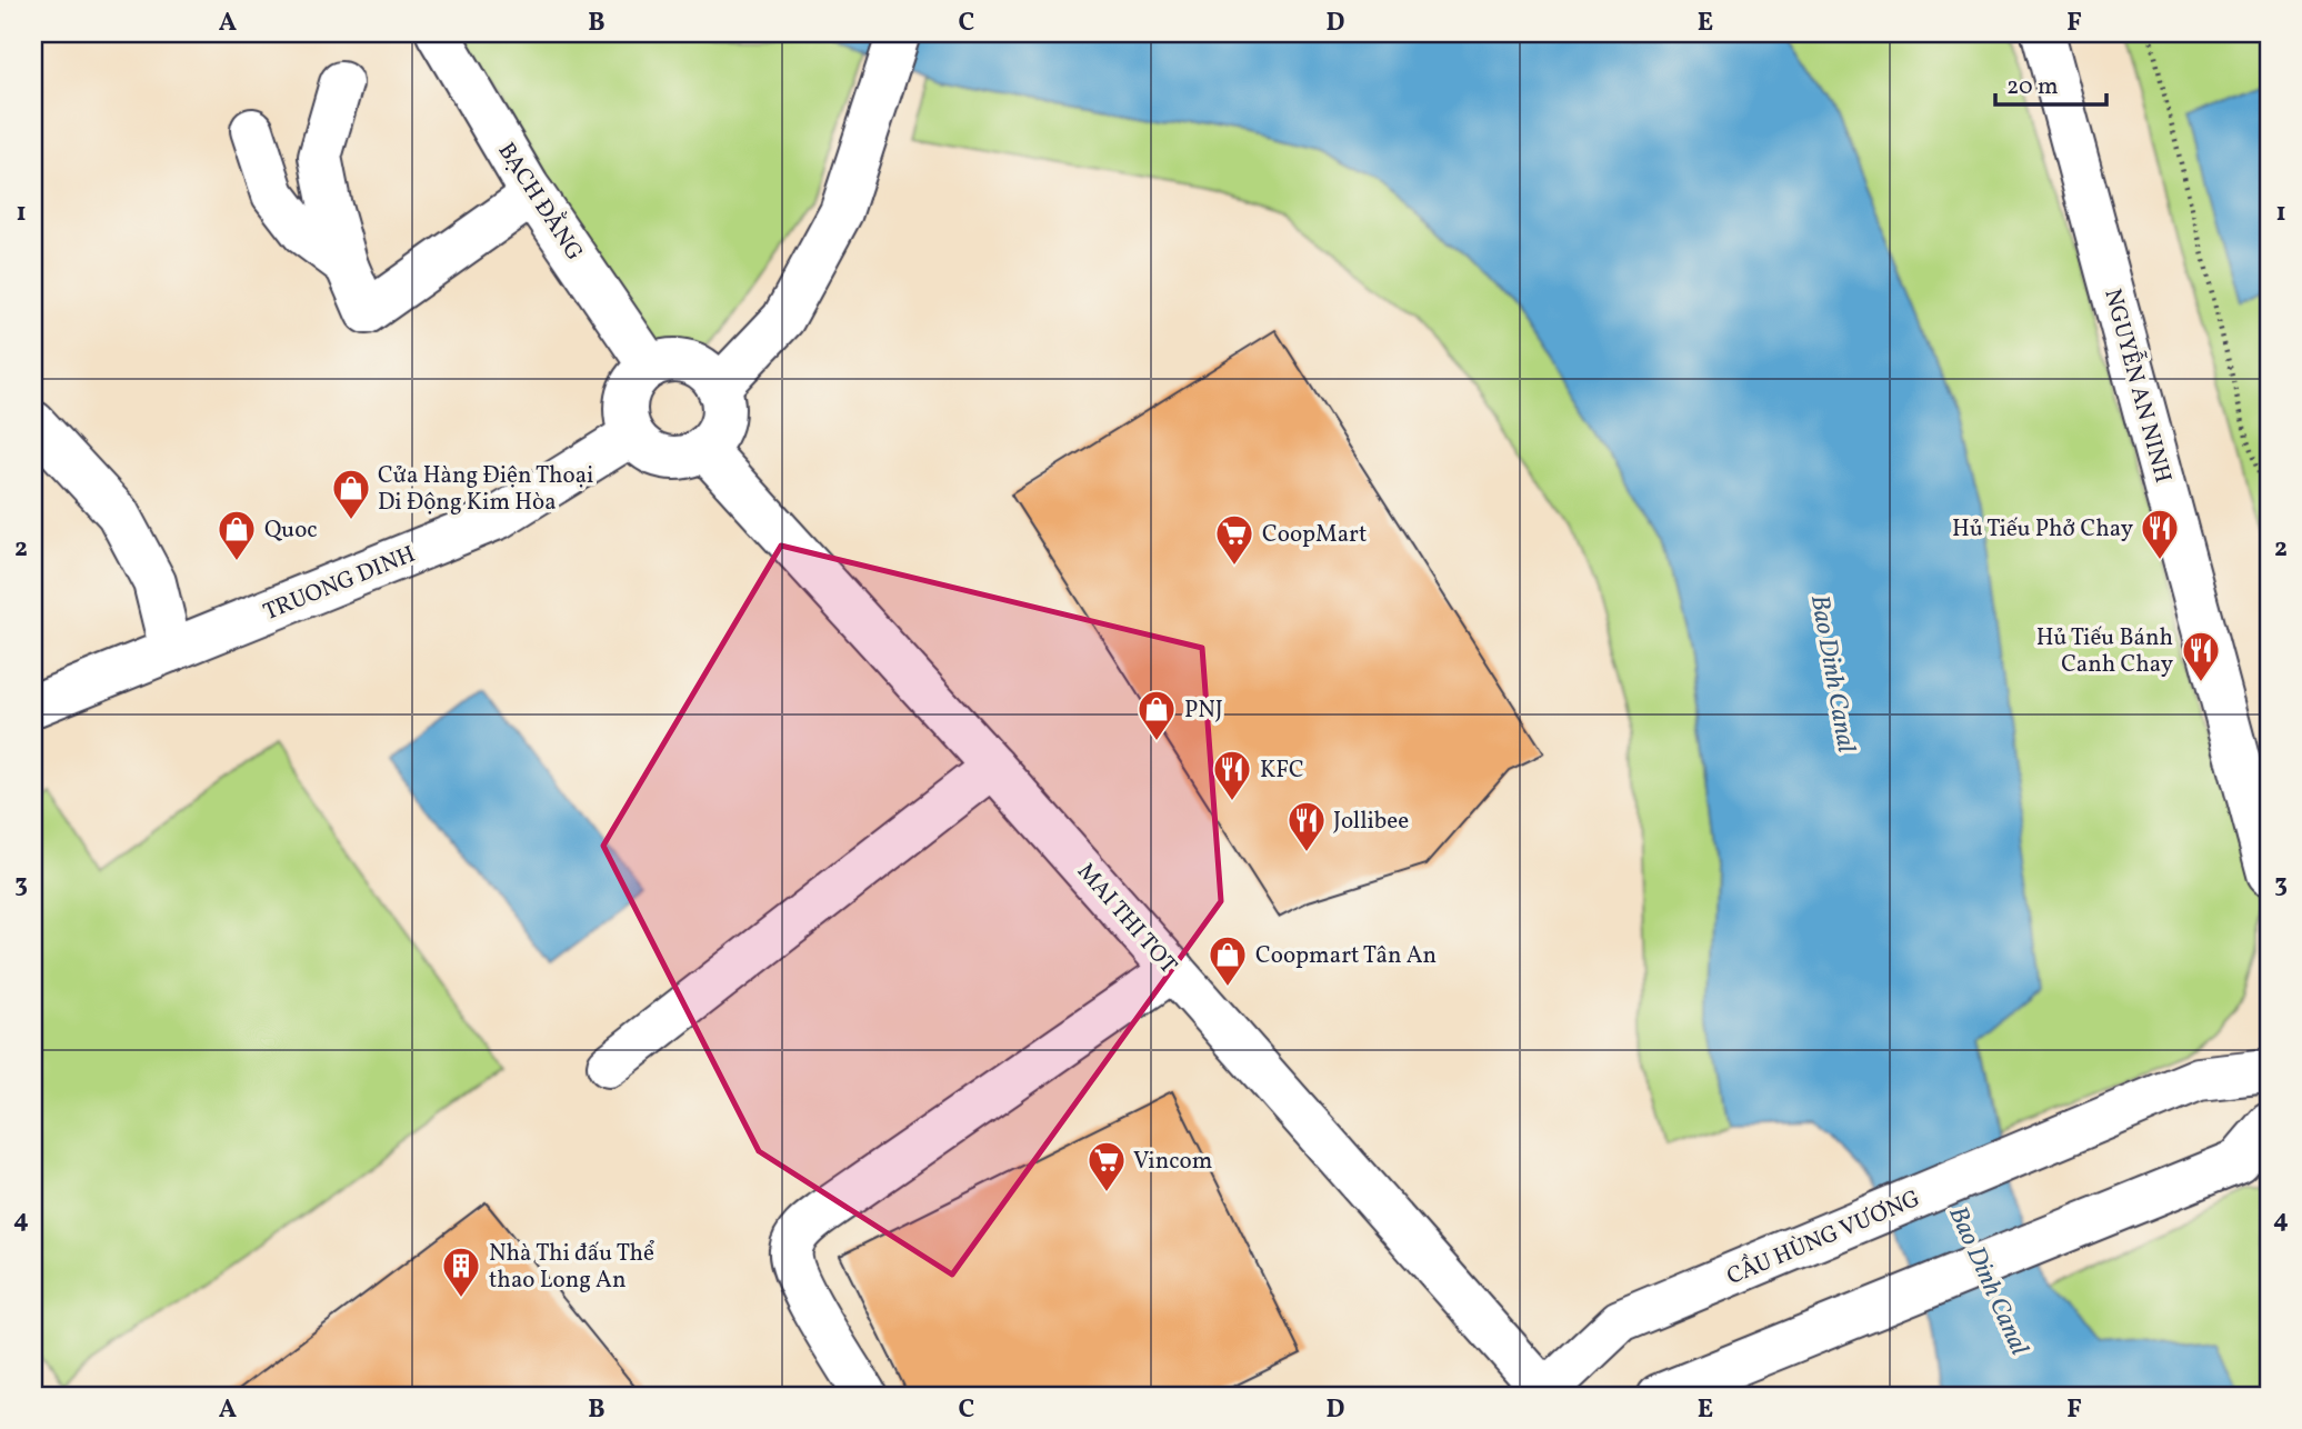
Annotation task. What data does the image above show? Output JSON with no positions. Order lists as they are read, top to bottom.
{
  "streets": {
    "street": [
      "BẠCH ĐẰNG",
      "NGUYỄN AN NINH",
      "TRUONG DINH",
      "MAI THI TOT",
      "CẦU HÙNG VƯƠNG"
    ]
  },
  "crossings": [
    ["BẠCH ĐẰNG", "TRUONG DINH"],
    ["BẠCH ĐẰNG", "MAI THI TOT"],
    ["TRUONG DINH", "MAI THI TOT"],
    ["MAI THI TOT", "CẦU HÙNG VƯƠNG"]
  ],
  "water": ["Bao Dinh Canal"],
  "places": {
    "shop": [
      "Cửa Hàng Điện Thoại Di Động Kim Hòa",
      "Quoc",
      "PNJ",
      "Coopmart Tân An"
    ],
    "restaurant": [
      "Hủ Tiếu Phở Chay",
      "Hủ Tiếu Bánh Canh Chay",
      "KFC",
      "Jollibee"
    ],
    "supermarket": ["CoopMart", "Vincom"],
    "building": ["Nhà Thi đấu Thể thao Long An"]
  },
  "scale_bar": "20 m",
  "grid": {
    "columns": [
      "A",
      "B",
      "C",
      "D",
      "E",
      "F"
    ],
    "rows": [
      "1",
      "2",
      "3",
      "4"
    ]
  }
}
